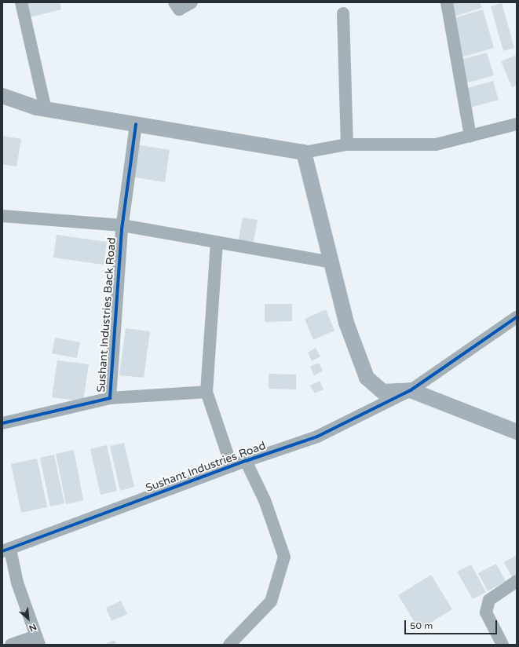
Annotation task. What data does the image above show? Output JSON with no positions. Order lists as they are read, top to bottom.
{
  "streets": {
    "street": ["Sushant Industries Back Road", "Sushant Industries Road"]
  },
  "scale_bar": "50 m",
  "north": "bottom right"
}
